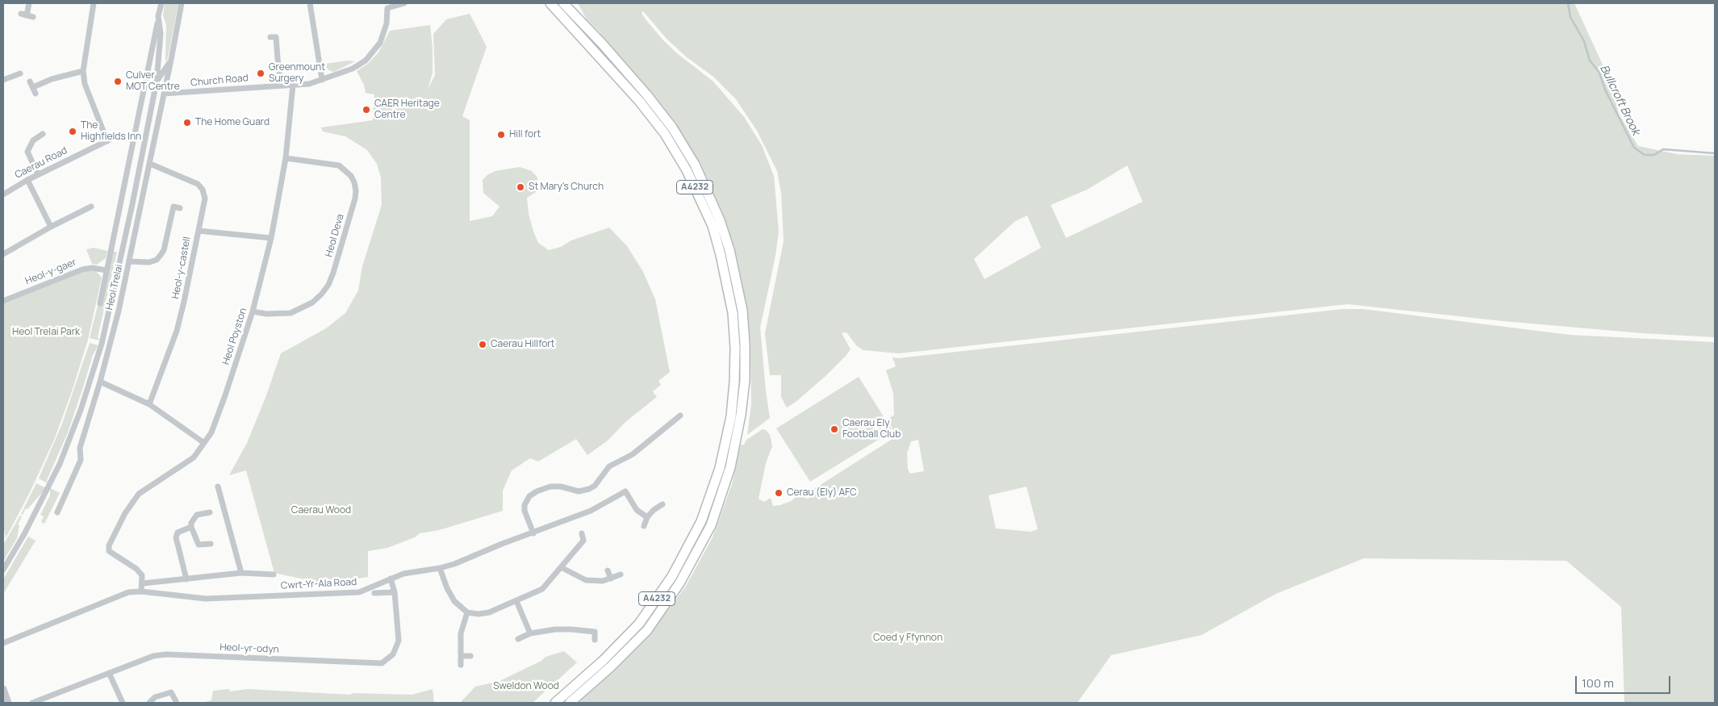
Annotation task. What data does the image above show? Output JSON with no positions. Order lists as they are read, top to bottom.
{
  "streets": {
    "main road": ["A4232"],
    "street": [
      "Church Road",
      "Caerau Road",
      "Heol Deva",
      "Heol-y-castell",
      "Heol-y-gaer",
      "Heol Trelai",
      "Heol Poyston",
      "Cwrt-Yr-Ala Road",
      "Heol-yr-odyn"
    ]
  },
  "crossings": [
    ["Church Road", "Heol Trelai"],
    ["Church Road", "Heol Poyston"],
    ["Caerau Road", "Heol Trelai"],
    ["Heol Deva", "Heol Poyston"],
    ["Heol-y-castell", "Heol Trelai"],
    ["Heol-y-gaer", "Heol Trelai"],
    ["Heol Poyston", "Cwrt-Yr-Ala Road"],
    ["Cwrt-Yr-Ala Road", "Heol-yr-odyn"]
  ],
  "water": ["Bullcroft Brook"],
  "parks": [
    "Heol Trelai Park",
    "Caerau Wood",
    "Coed y Ffynnon",
    "Sweldon Wood"
  ],
  "places": [
    "Greenmount Surgery",
    "Culver MOT Centre",
    "CAER Heritage Centre",
    "The Home Guard",
    "The Highfields Inn",
    "Hill fort",
    "St Mary's Church",
    "Caerau Hillfort",
    "Caerau Ely Football Club",
    "Cerau (Ely) AFC"
  ],
  "scale_bar": "100 m"
}
